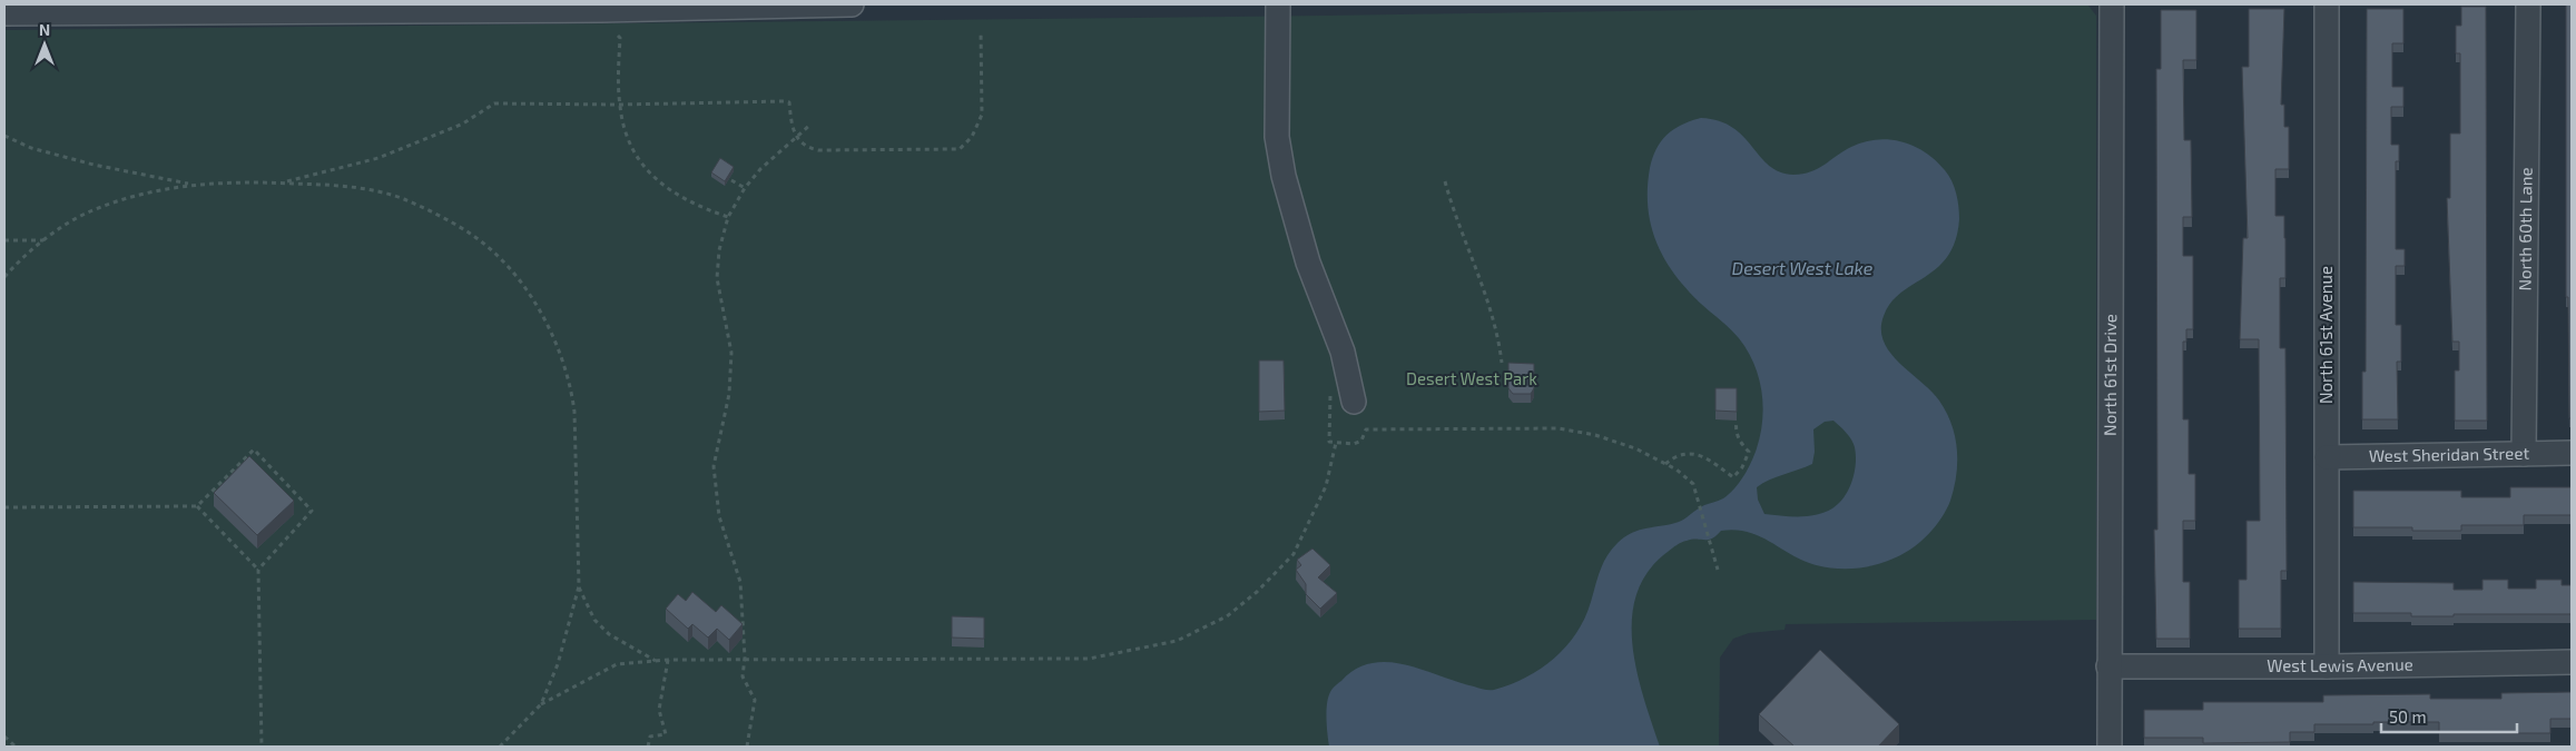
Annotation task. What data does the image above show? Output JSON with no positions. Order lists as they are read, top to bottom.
{
  "streets": {
    "street": [
      "North 60th Lane",
      "North 61st Avenue",
      "North 61st Drive",
      "West Sheridan Street",
      "West Lewis Avenue"
    ]
  },
  "crossings": [
    ["North 60th Lane", "West Sheridan Street"],
    ["North 61st Avenue", "West Sheridan Street"],
    ["North 61st Avenue", "West Lewis Avenue"],
    ["North 61st Drive", "West Lewis Avenue"]
  ],
  "water": ["Desert West Lake"],
  "parks": ["Desert West Park"],
  "scale_bar": "50 m",
  "north": "top"
}
